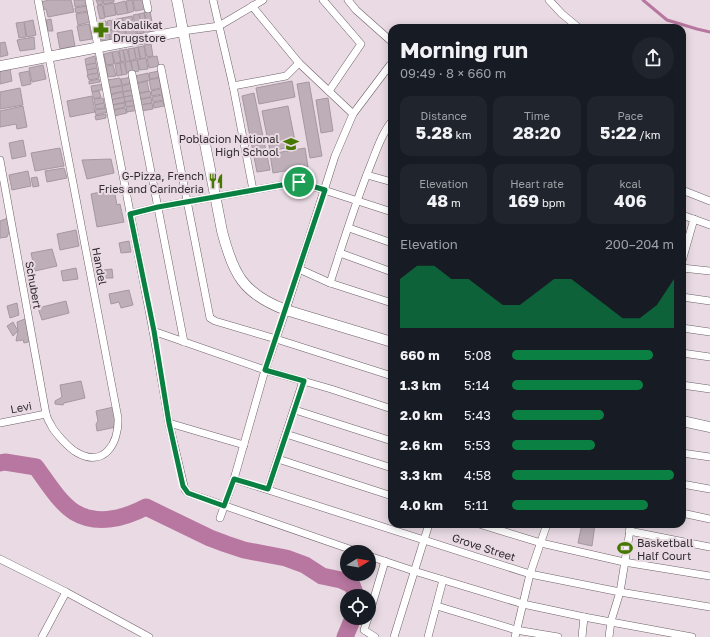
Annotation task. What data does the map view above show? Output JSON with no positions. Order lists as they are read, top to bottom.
{
  "streets": {
    "street": [
      "Handel",
      "Schubert",
      "Levi",
      "Grove Street"
    ]
  },
  "crossings": [
    ["Handel", "Schubert"],
    ["Handel", "Levi"],
    ["Schubert", "Levi"]
  ],
  "places": {
    "pharmacy": ["Kabalikat Drugstore"],
    "school or university": ["Poblacion National High School"],
    "restaurant": ["G-Pizza, French Fries and Carinderia"],
    "sports": ["Basketball Half Court"]
  },
  "north": "right",
  "page": {
    "heading": ["Morning run", "09:49 · 8 × 660 m"],
    "stats": [
      ["Distance", "5.28 km"],
      ["Time", "28:20"],
      ["Pace", "5:22 /km"],
      ["Elevation", "48 m"],
      ["Heart rate", "169 bpm"],
      ["kcal", "406"]
    ],
    "chart": ["Elevation", "200–204 m"],
    "list": [
      {
        "name": "660 m",
        "note": "5:08"
      },
      {
        "name": "1.3 km",
        "note": "5:14"
      },
      {
        "name": "2.0 km",
        "note": "5:43"
      },
      {
        "name": "2.6 km",
        "note": "5:53"
      },
      {
        "name": "3.3 km",
        "note": "4:58"
      },
      {
        "name": "4.0 km",
        "note": "5:11"
      }
    ]
  }
}
